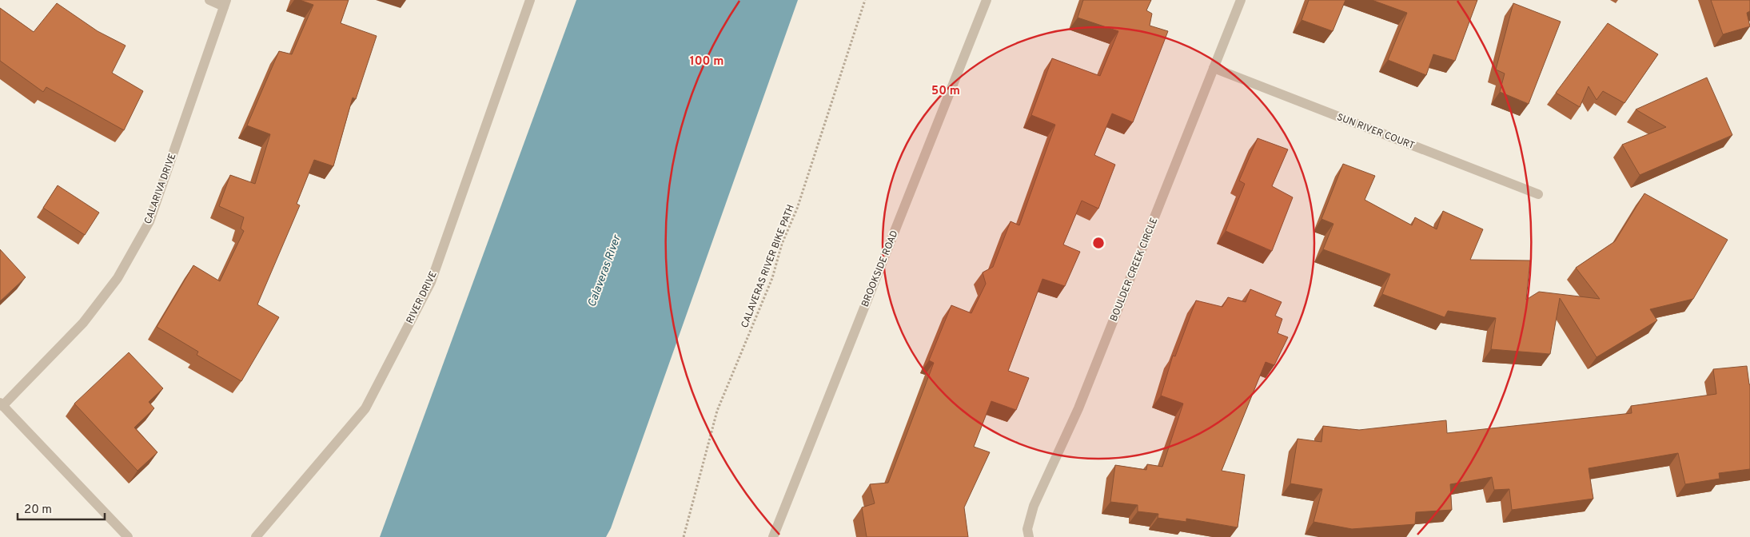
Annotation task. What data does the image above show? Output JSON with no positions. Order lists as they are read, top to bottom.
{
  "streets": {
    "street": [
      "SUN RIVER COURT",
      "CALARIVA DRIVE",
      "BROOKSIDE ROAD",
      "BOULDER CREEK CIRCLE",
      "RIVER DRIVE"
    ],
    "path": ["CALAVERAS RIVER BIKE PATH"]
  },
  "crossings": [
    ["SUN RIVER COURT", "BOULDER CREEK CIRCLE"]
  ],
  "water": ["Calaveras River"],
  "scale_bar": "20 m",
  "rings": ["100 m", "50 m"]
}
